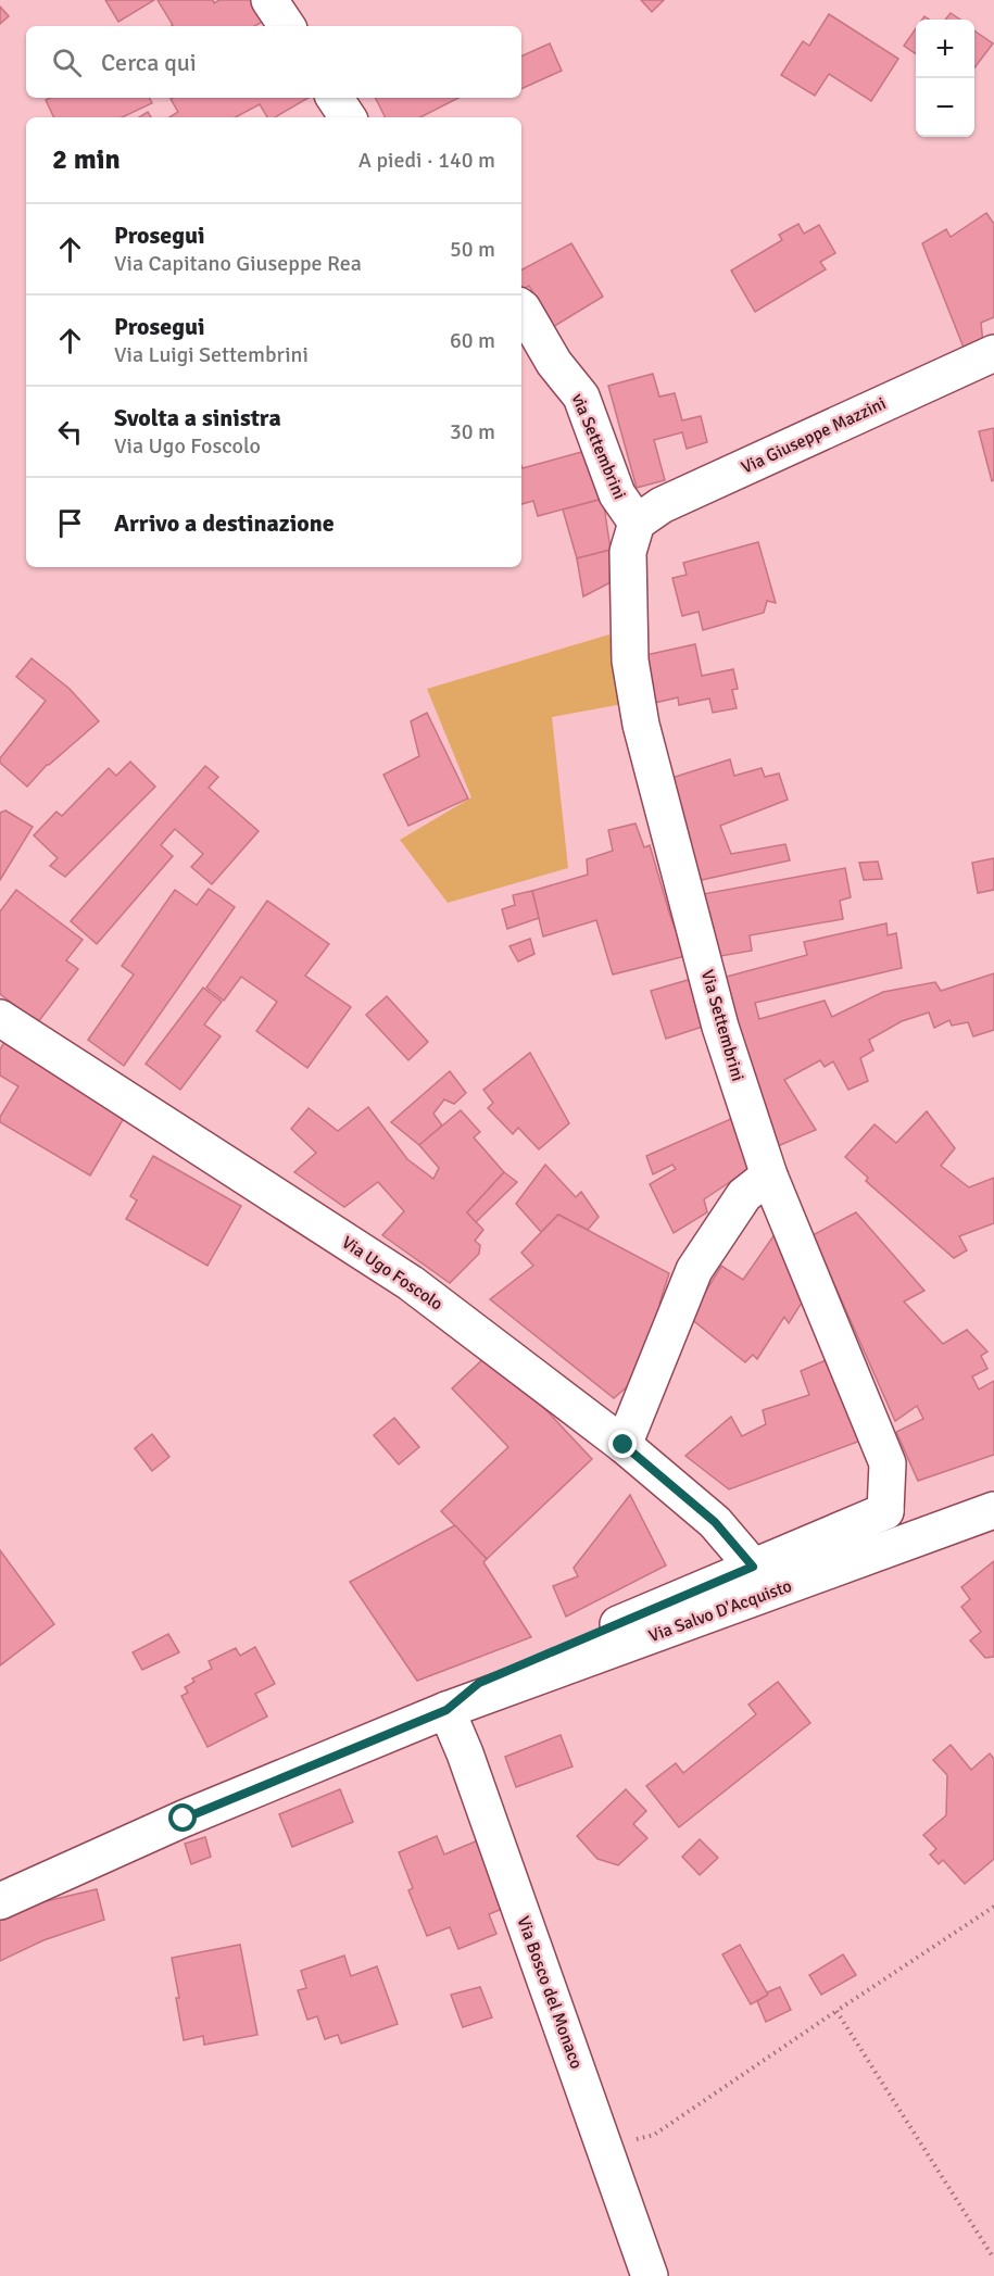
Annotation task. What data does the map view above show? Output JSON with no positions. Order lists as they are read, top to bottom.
{
  "streets": {
    "street": [
      "Via Giuseppe Mazzini",
      "via Settembrini",
      "Via Settembrini",
      "Via Ugo Foscolo",
      "Via Salvo D'Acquisto",
      "Via Bosco del Monaco"
    ]
  },
  "crossings": [
    ["Via Giuseppe Mazzini", "via Settembrini"],
    ["Via Giuseppe Mazzini", "Via Settembrini"],
    ["via Settembrini", "Via Settembrini"],
    ["Via Salvo D'Acquisto", "Via Bosco del Monaco"]
  ],
  "page": {
    "map_buttons": ["+", "−"],
    "search": "Cerca qui",
    "heading": ["2 min", "A piedi · 140 m"],
    "list": [
      ["Prosegui", "Via Capitano Giuseppe Rea", "50 m"],
      ["Prosegui", "Via Luigi Settembrini", "60 m"],
      ["Svolta a sinistra", "Via Ugo Foscolo", "30 m"],
      "Arrivo a destinazione"
    ]
  }
}
